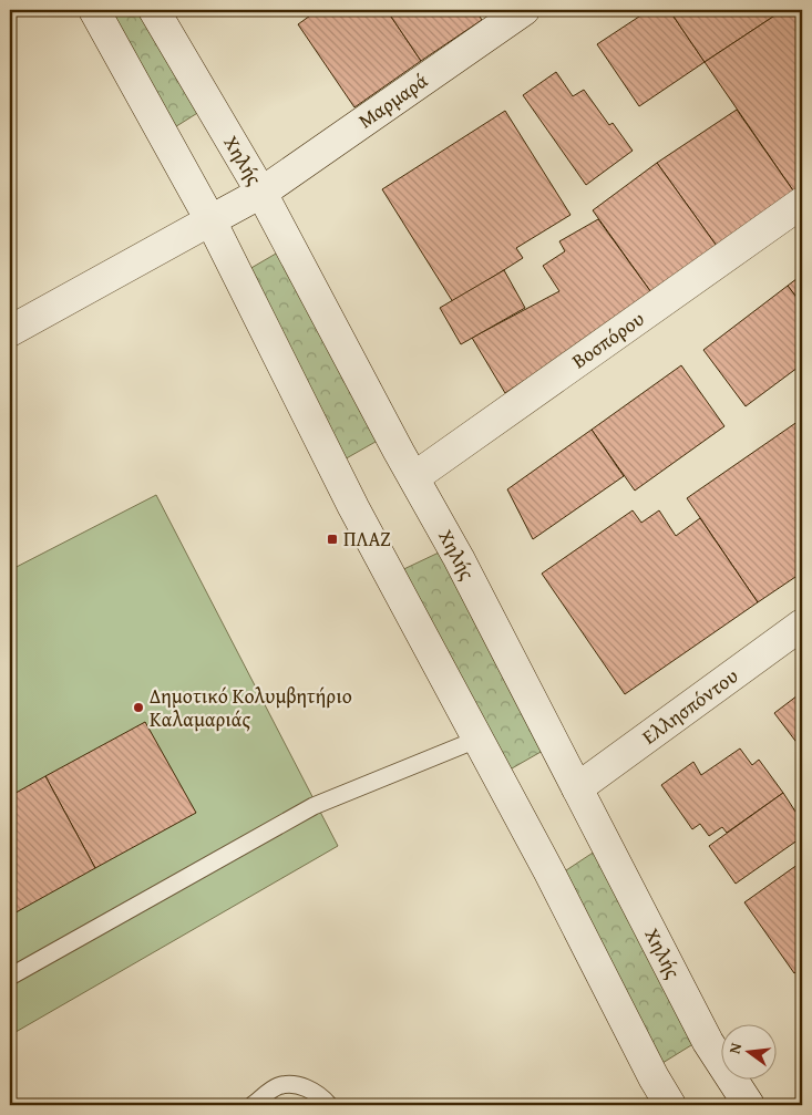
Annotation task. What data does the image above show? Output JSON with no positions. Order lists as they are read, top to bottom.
{
  "streets": {
    "main road": [
      "Μαρμαρά",
      "Χηλής",
      "Βοσπόρου",
      "Ελλησπόντου"
    ]
  },
  "crossings": [
    ["Μαρμαρά", "Χηλής"],
    ["Χηλής", "Βοσπόρου"],
    ["Χηλής", "Ελλησπόντου"]
  ],
  "places": {
    "transit": ["ΠΛΑΖ"],
    "other": ["Δημοτικό Κολυμβητήριο Καλαμαριάς"]
  },
  "north": "left"
}
